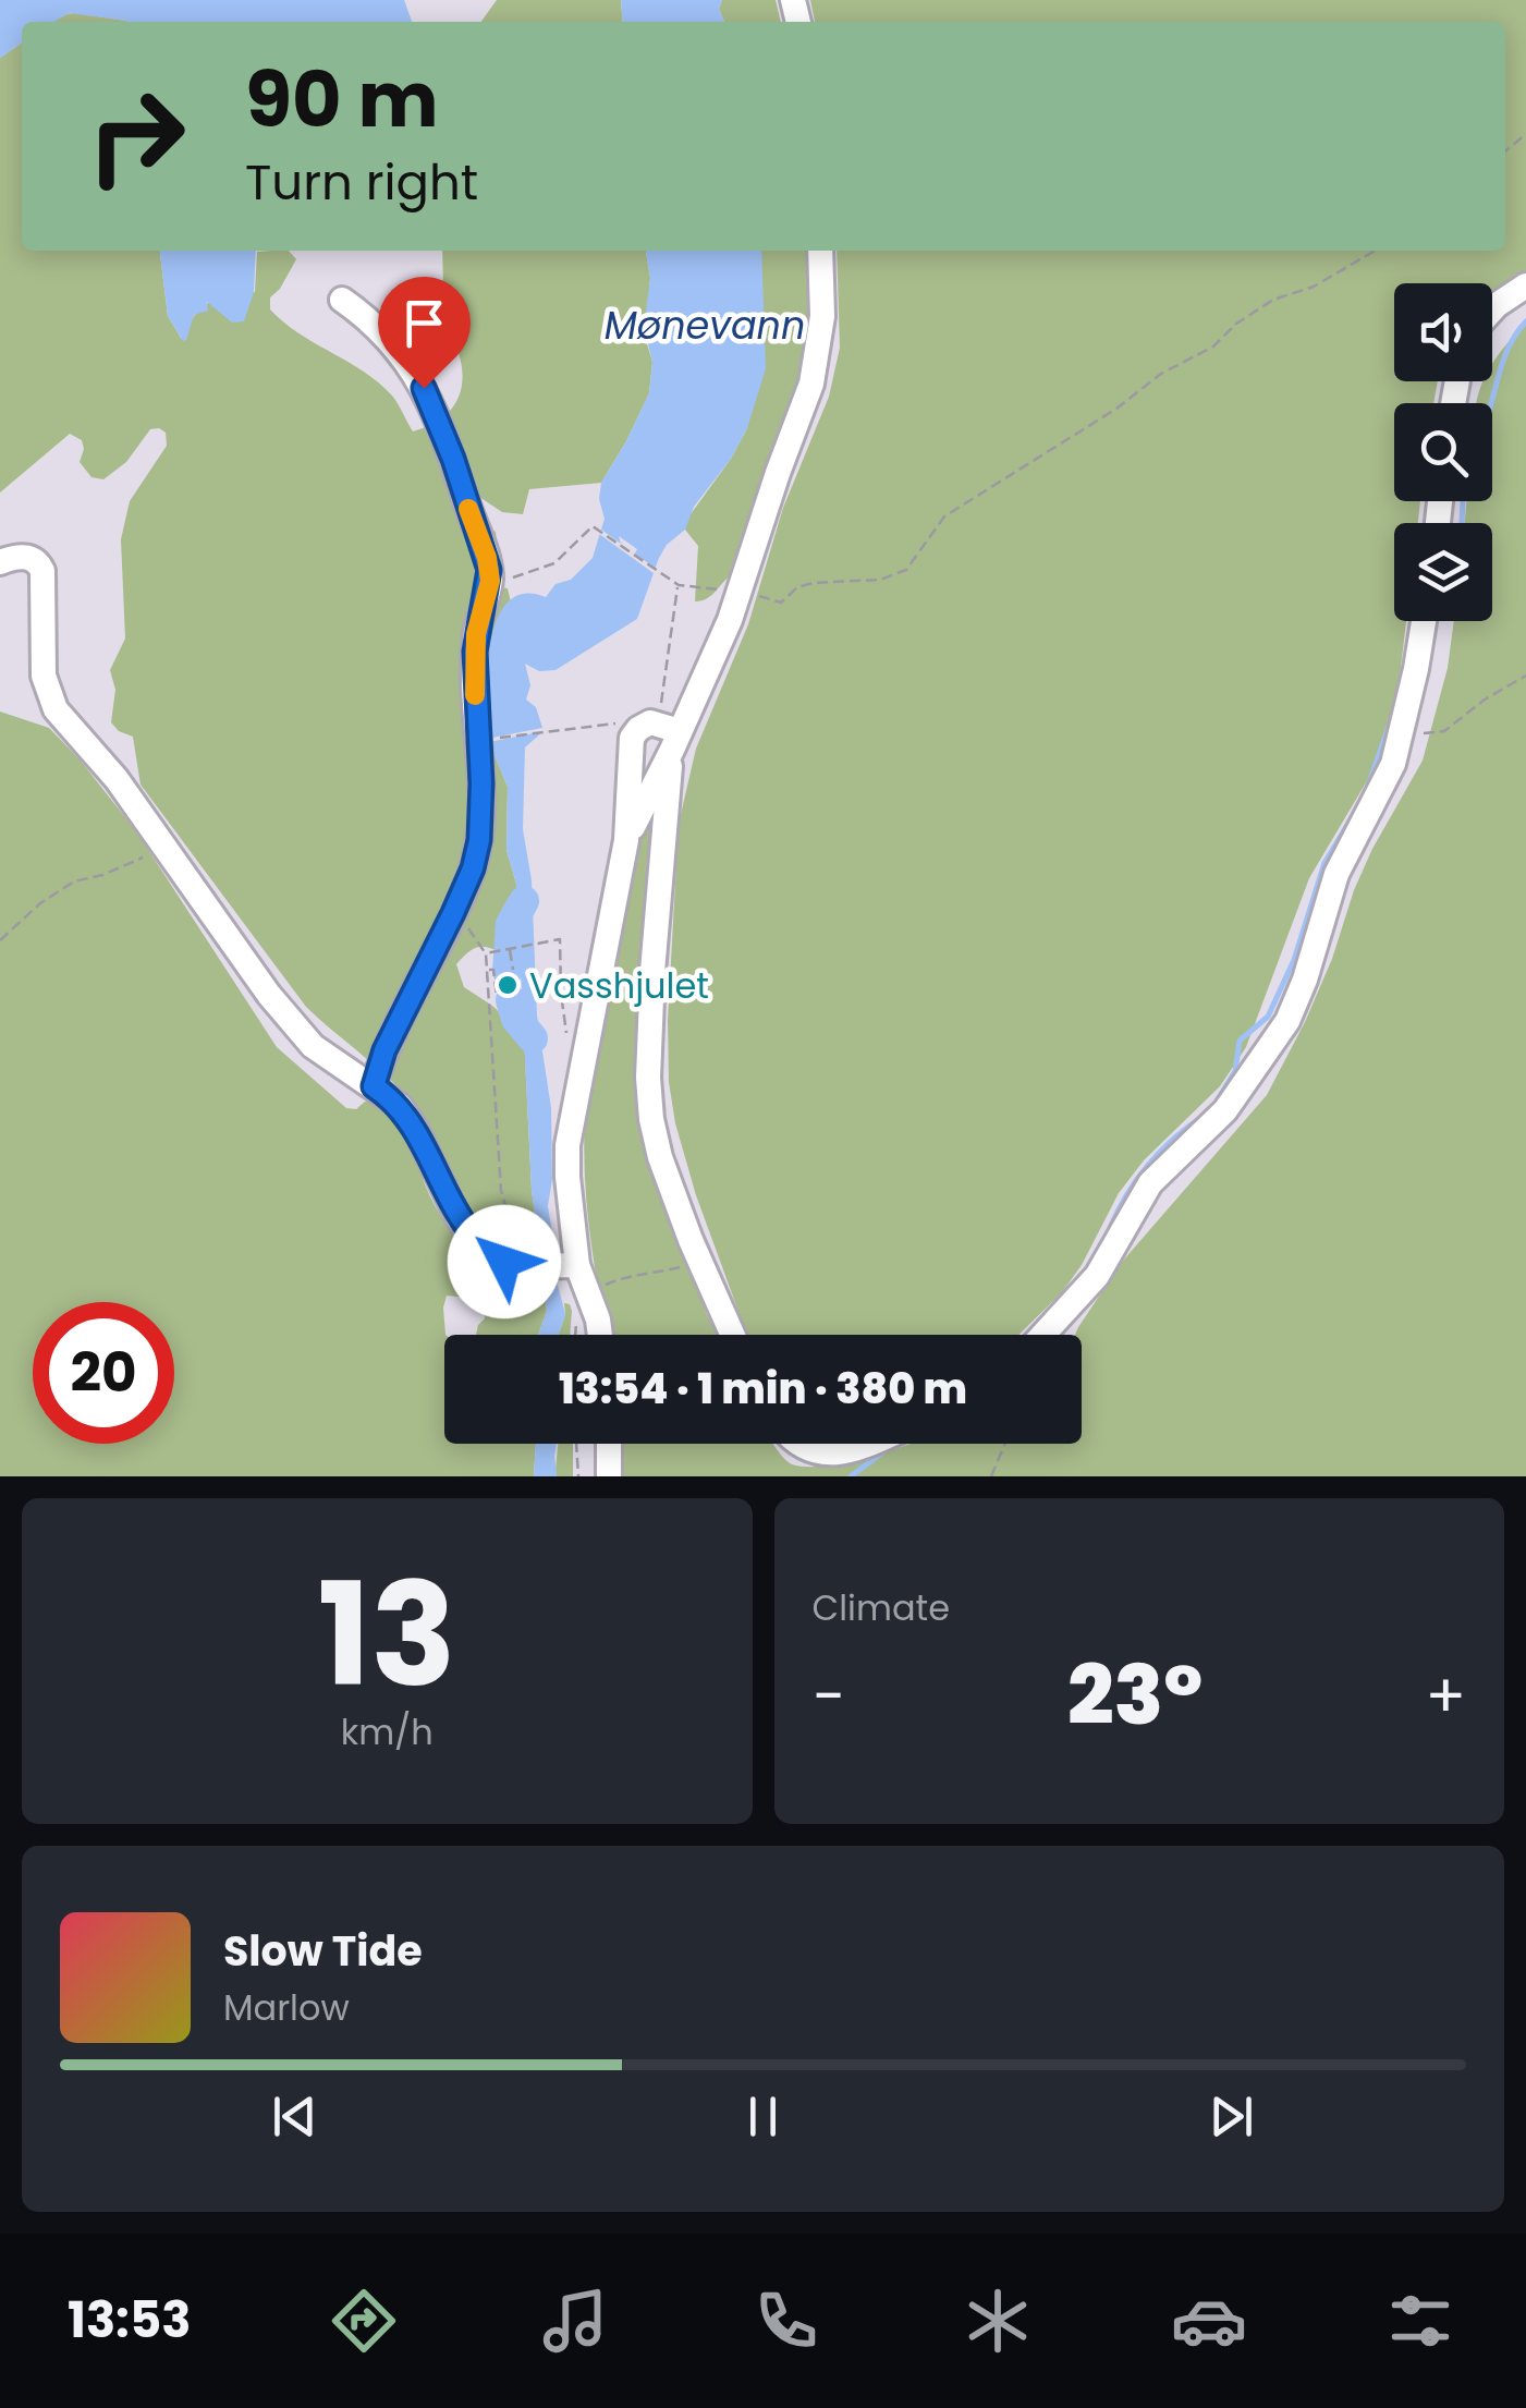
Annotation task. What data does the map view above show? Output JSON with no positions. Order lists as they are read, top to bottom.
{
  "water": ["Mønevann"],
  "places": ["Vasshjulet"],
  "page": {
    "turn": ["90 m", "Turn right"],
    "limit": "20",
    "trip": "13:54 · 1 min · 380 m",
    "tile": [
      ["13", "km/h"],
      "Climate"
    ],
    "heat": ["−", "23°", "+"],
    "song": ["Slow Tide", "Marlow"],
    "tabs": "13:53"
  }
}
